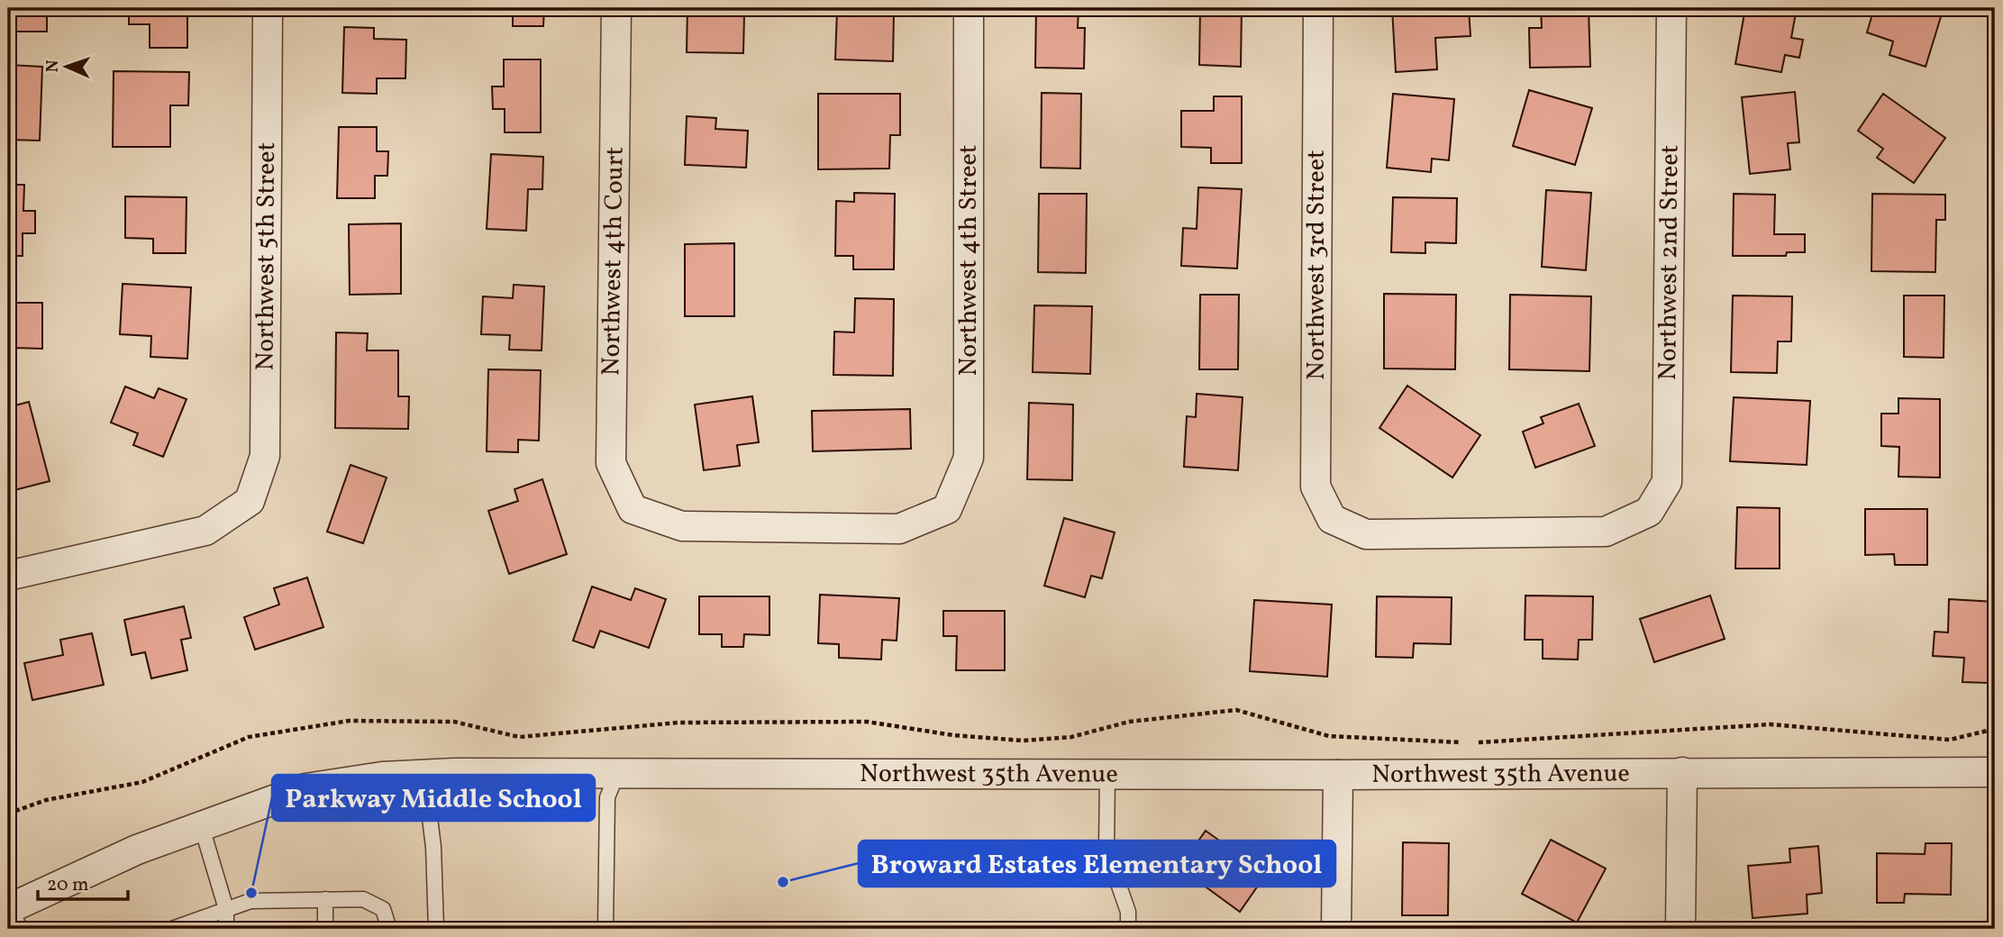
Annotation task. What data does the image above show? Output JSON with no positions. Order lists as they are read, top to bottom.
{
  "streets": {
    "street": [
      "Northwest 5th Street",
      "Northwest 4th Street",
      "Northwest 4th Court",
      "Northwest 2nd Street",
      "Northwest 3rd Street",
      "Northwest 35th Avenue"
    ]
  },
  "crossings": [
    ["Northwest 4th Street", "Northwest 4th Court"],
    ["Northwest 2nd Street", "Northwest 3rd Street"]
  ],
  "places": ["Broward Estates Elementary School", "Parkway Middle School"],
  "scale_bar": "20 m",
  "north": "left"
}
